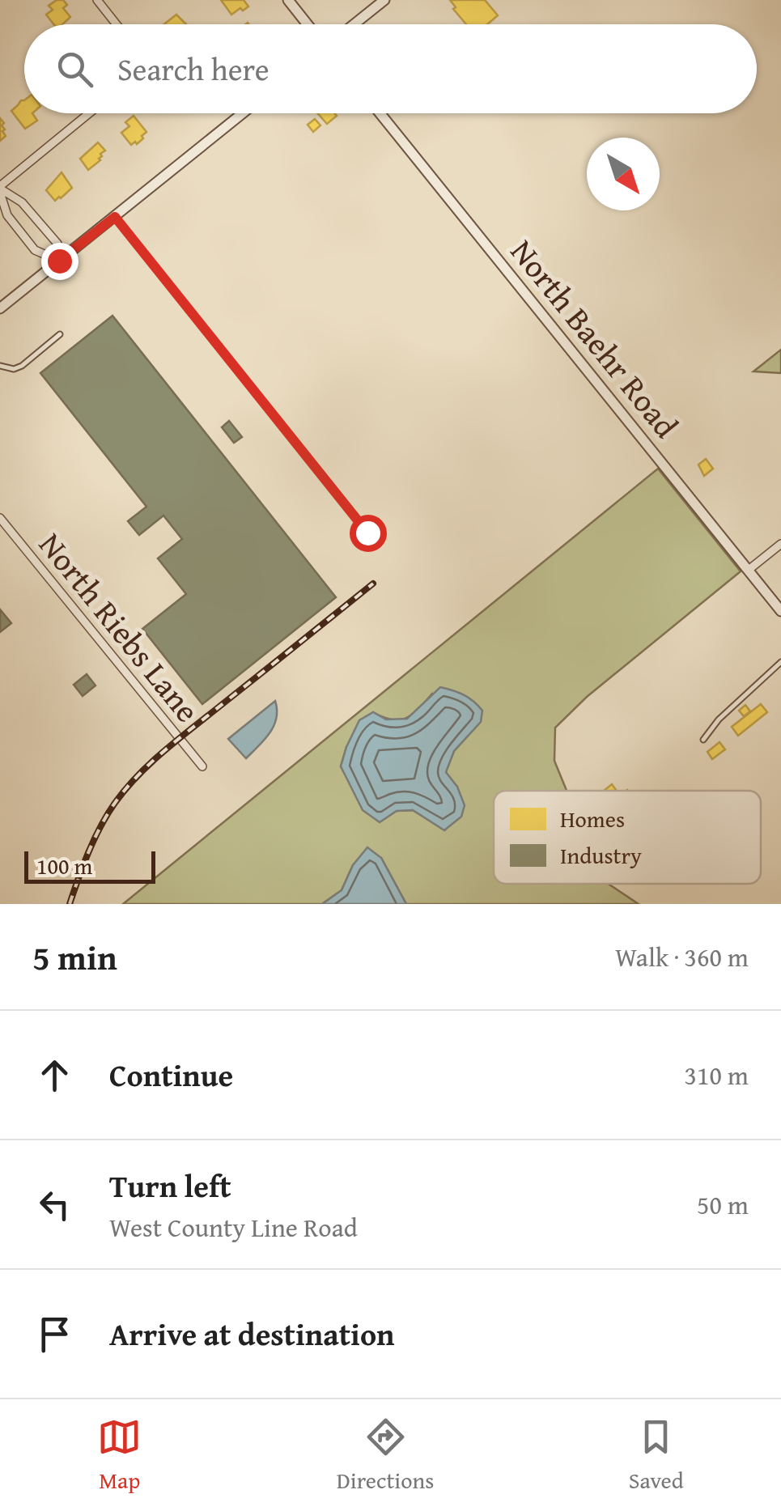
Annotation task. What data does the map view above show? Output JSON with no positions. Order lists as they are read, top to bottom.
{
  "streets": {
    "street": ["North Baehr Road", "North Riebs Lane"]
  },
  "legend": ["Homes", "Industry"],
  "scale_bar": "100 m",
  "north": "bottom right",
  "page": {
    "search": "Search here",
    "scale": "100 m",
    "heading": ["5 min", "Walk · 360 m"],
    "list": [
      ["Continue", "310 m"],
      ["Turn left", "West County Line Road", "50 m"],
      "Arrive at destination"
    ],
    "nav": ["Map", "Directions", "Saved"]
  }
}
